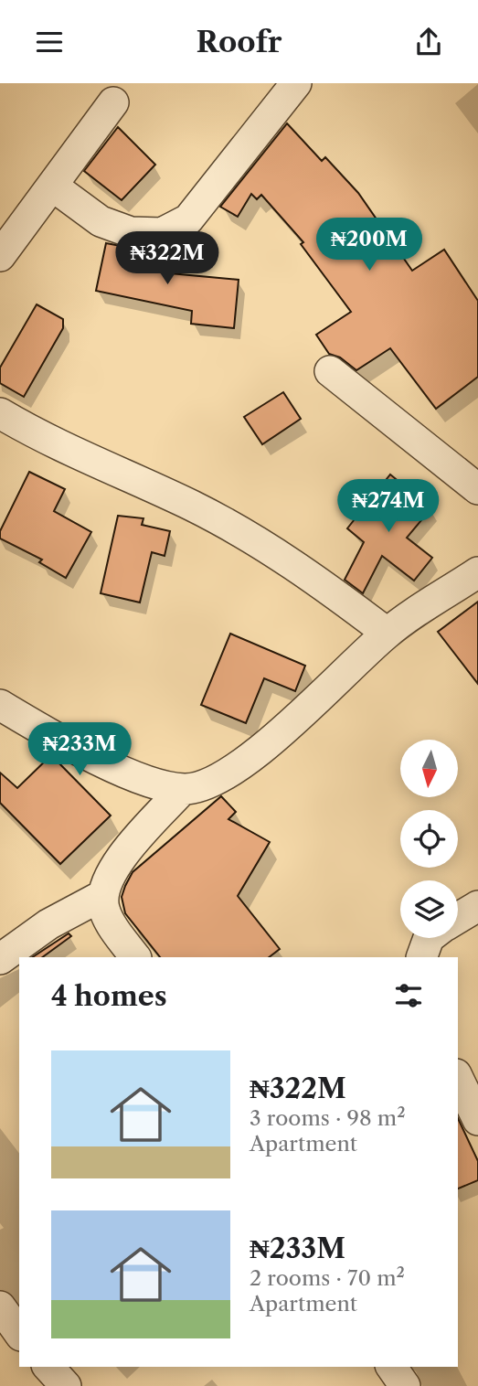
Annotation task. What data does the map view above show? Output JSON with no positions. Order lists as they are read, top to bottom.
{
  "north": "bottom",
  "page": {
    "header": "Roofr",
    "price": [
      "₦200M",
      "₦322M",
      "₦274M",
      "₦233M"
    ],
    "heading": "4 homes",
    "list": [
      {
        "name": "₦322M",
        "note": "3 rooms · 98 m² · Apartment"
      },
      {
        "name": "₦233M",
        "note": "2 rooms · 70 m² · Apartment"
      }
    ]
  }
}
